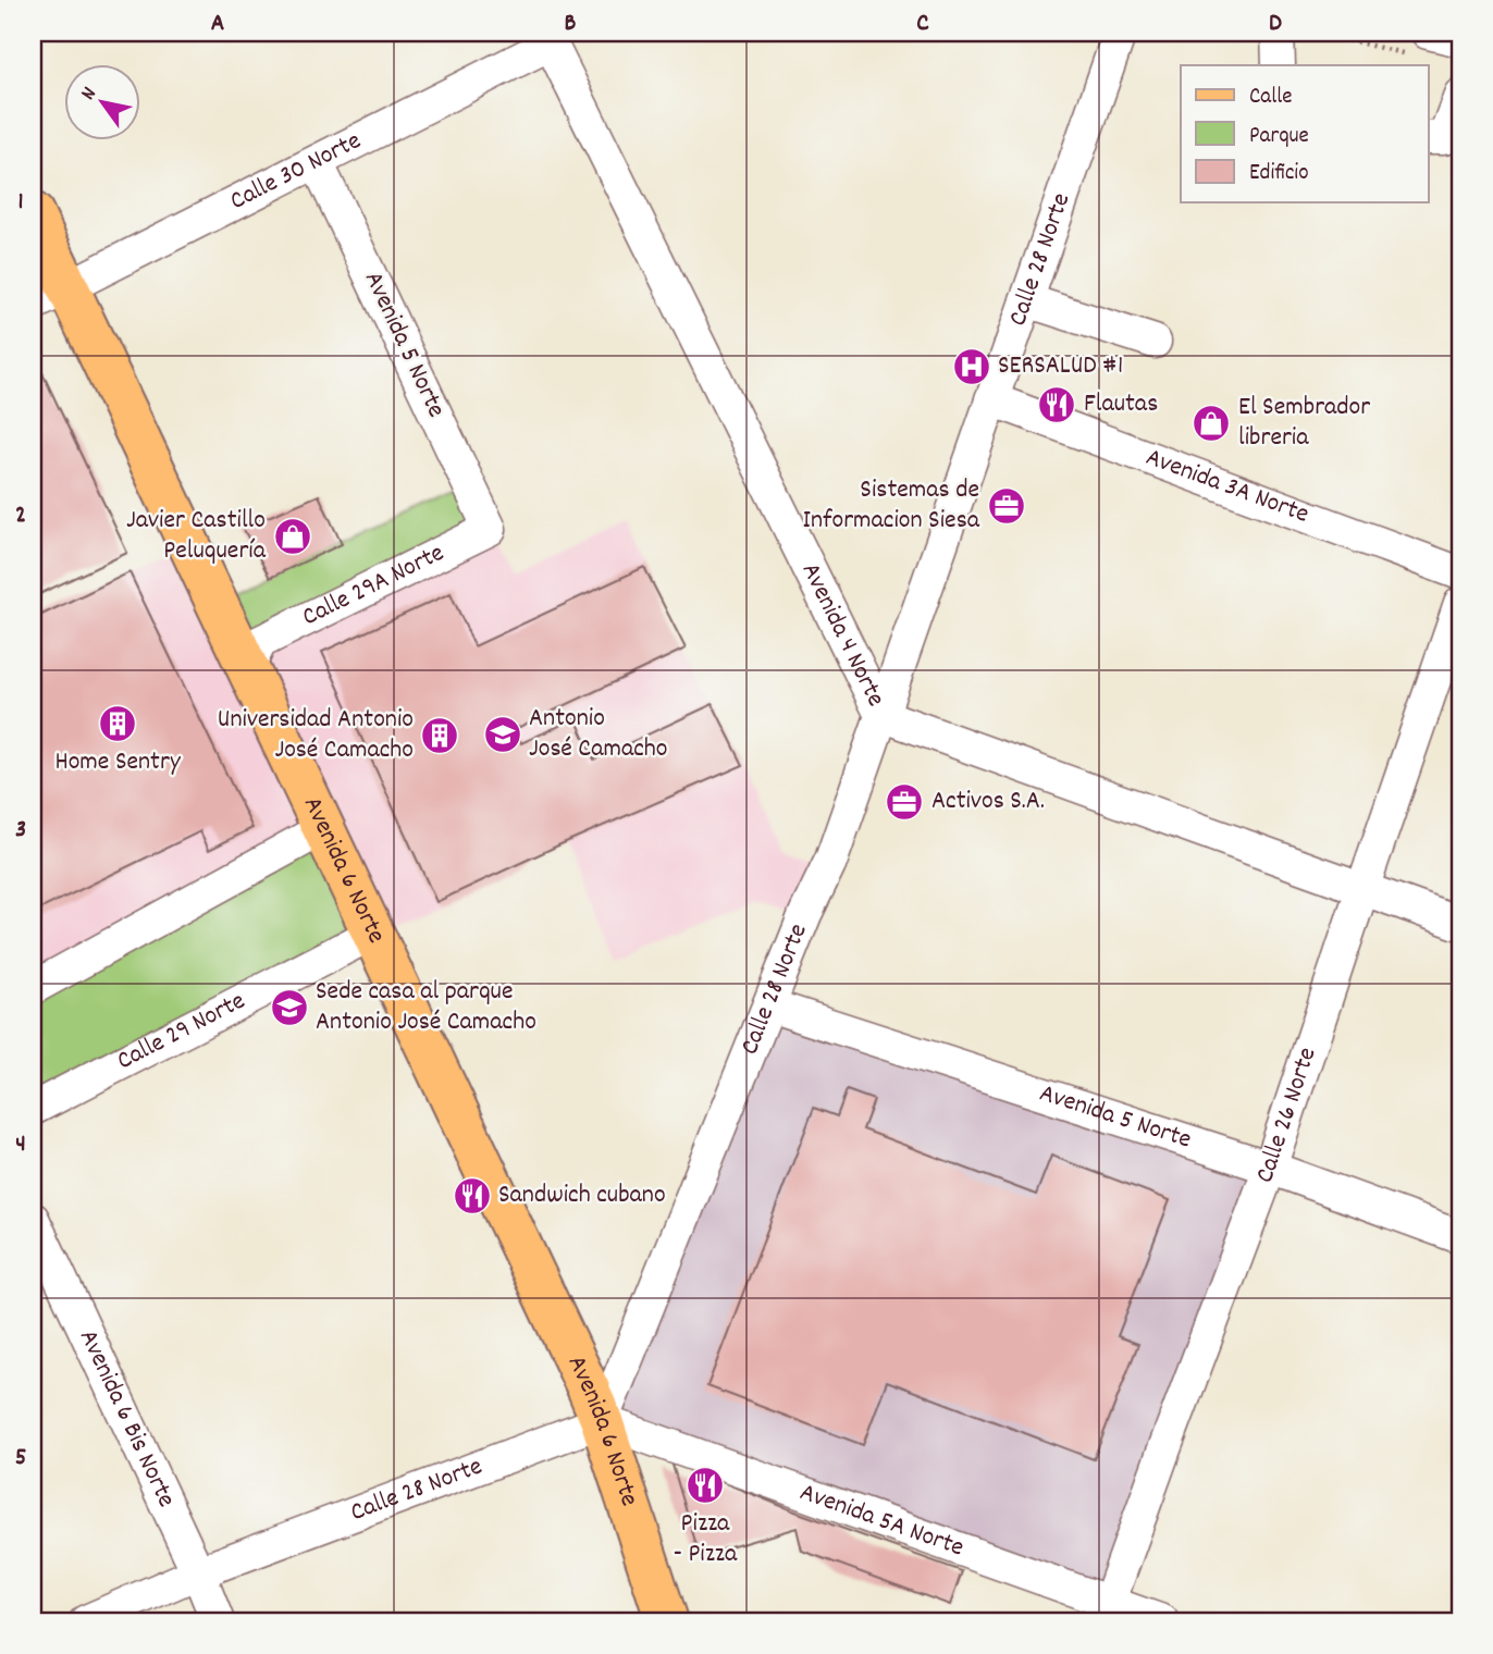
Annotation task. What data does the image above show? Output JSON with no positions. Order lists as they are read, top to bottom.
{
  "streets": {
    "main road": ["Avenida 6 Norte"],
    "street": [
      "Calle 30 Norte",
      "Calle 28 Norte",
      "Avenida 5 Norte",
      "Avenida 3A Norte",
      "Calle 29A Norte",
      "Avenida 4 Norte",
      "Calle 29 Norte",
      "Calle 26 Norte",
      "Avenida 6 Bis Norte",
      "Avenida 5A Norte"
    ]
  },
  "crossings": [
    ["Calle 30 Norte", "Avenida 5 Norte"],
    ["Calle 30 Norte", "Avenida 4 Norte"],
    ["Calle 30 Norte", "Avenida 6 Norte"],
    ["Calle 28 Norte", "Avenida 5 Norte"],
    ["Calle 28 Norte", "Avenida 3A Norte"],
    ["Calle 28 Norte", "Avenida 4 Norte"],
    ["Calle 28 Norte", "Avenida 6 Norte"],
    ["Calle 28 Norte", "Avenida 6 Bis Norte"],
    ["Calle 28 Norte", "Avenida 5A Norte"],
    ["Avenida 5 Norte", "Calle 29A Norte"],
    ["Avenida 5 Norte", "Calle 26 Norte"],
    ["Calle 29A Norte", "Avenida 6 Norte"],
    ["Avenida 4 Norte", "Calle 26 Norte"],
    ["Avenida 6 Norte", "Calle 29 Norte"],
    ["Avenida 6 Norte", "Avenida 5A Norte"],
    ["Calle 26 Norte", "Avenida 5A Norte"]
  ],
  "places": {
    "hospital": ["SERSALUD #1"],
    "restaurant": ["Flautas", "Sandwich cubano", "Pizza - Pizza"],
    "shop": ["El Sembrador libreria", "Javier Castillo Peluquería"],
    "office": ["Sistemas de Informacion Siesa", "Activos S.A."],
    "building": ["Home Sentry", "Universidad Antonio José Camacho"],
    "school or university": ["Antonio José Camacho", "Sede casa al parque Antonio José Camacho"]
  },
  "legend": ["Calle", "Parque", "Edificio"],
  "north": "top left",
  "grid": {
    "columns": [
      "A",
      "B",
      "C",
      "D"
    ],
    "rows": [
      "1",
      "2",
      "3",
      "4",
      "5"
    ]
  }
}
